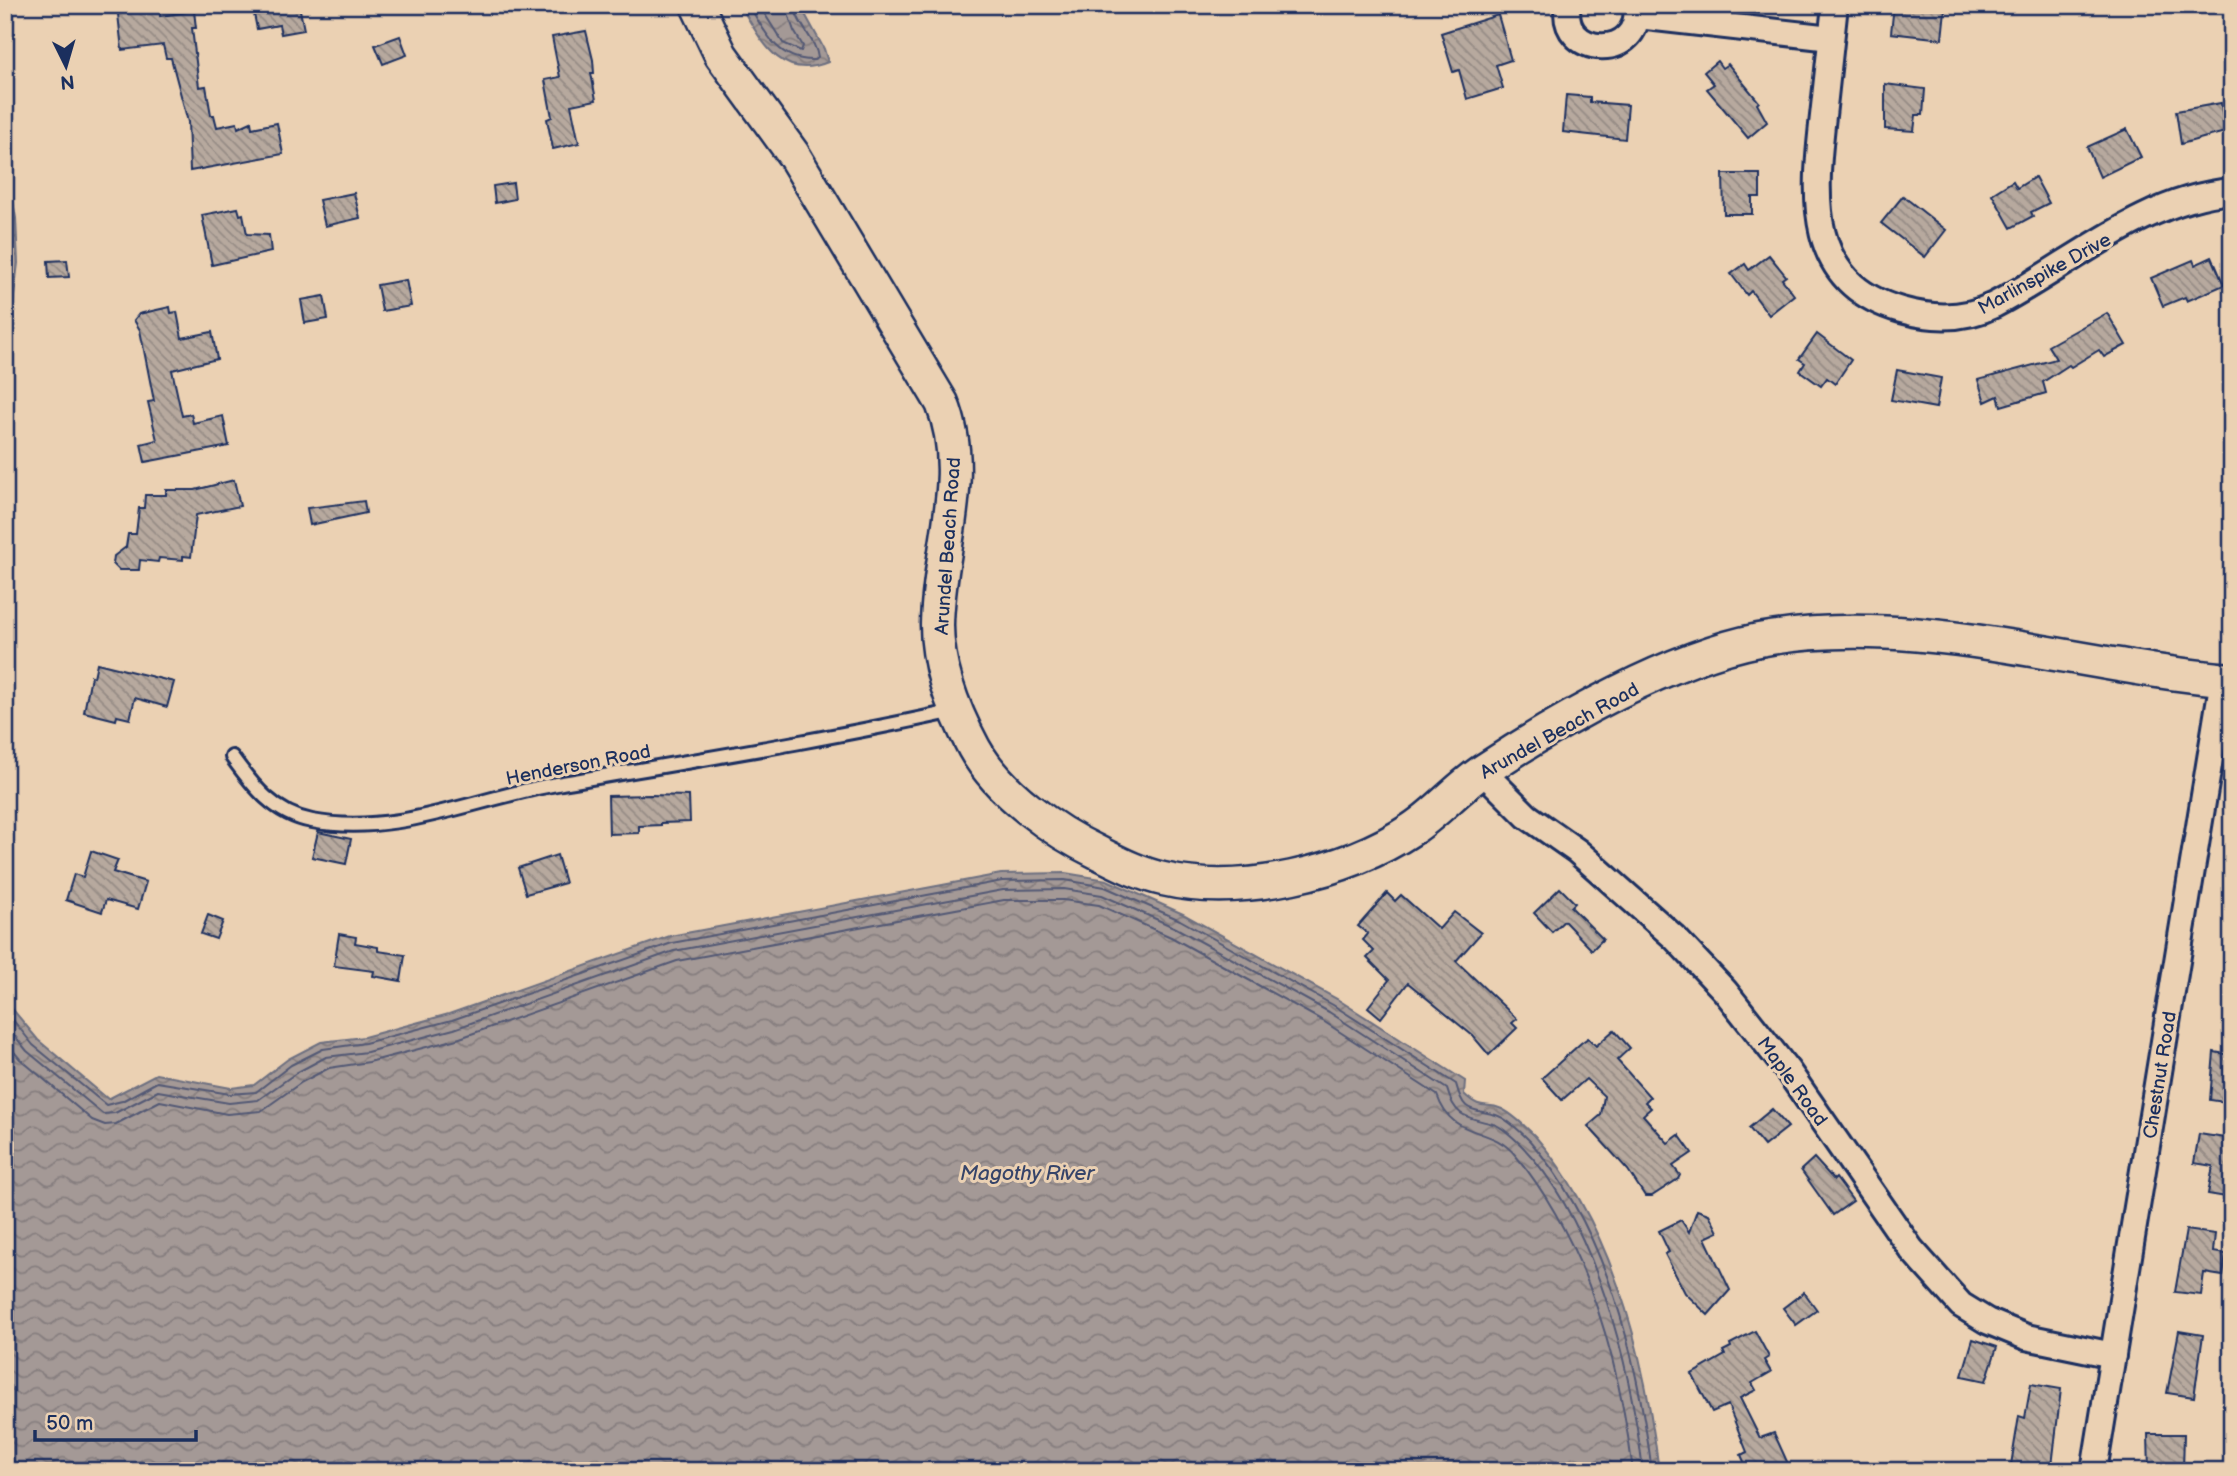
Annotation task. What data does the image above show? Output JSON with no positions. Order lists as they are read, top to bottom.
{
  "streets": {
    "street": [
      "Marlinspike Drive",
      "Arundel Beach Road",
      "Chestnut Road",
      "Maple Road"
    ],
    "lane": ["Henderson Road"]
  },
  "crossings": [
    ["Arundel Beach Road", "Henderson Road"],
    ["Arundel Beach Road", "Chestnut Road"],
    ["Arundel Beach Road", "Maple Road"],
    ["Chestnut Road", "Maple Road"]
  ],
  "water": ["Magothy River"],
  "scale_bar": "50 m",
  "north": "bottom"
}
